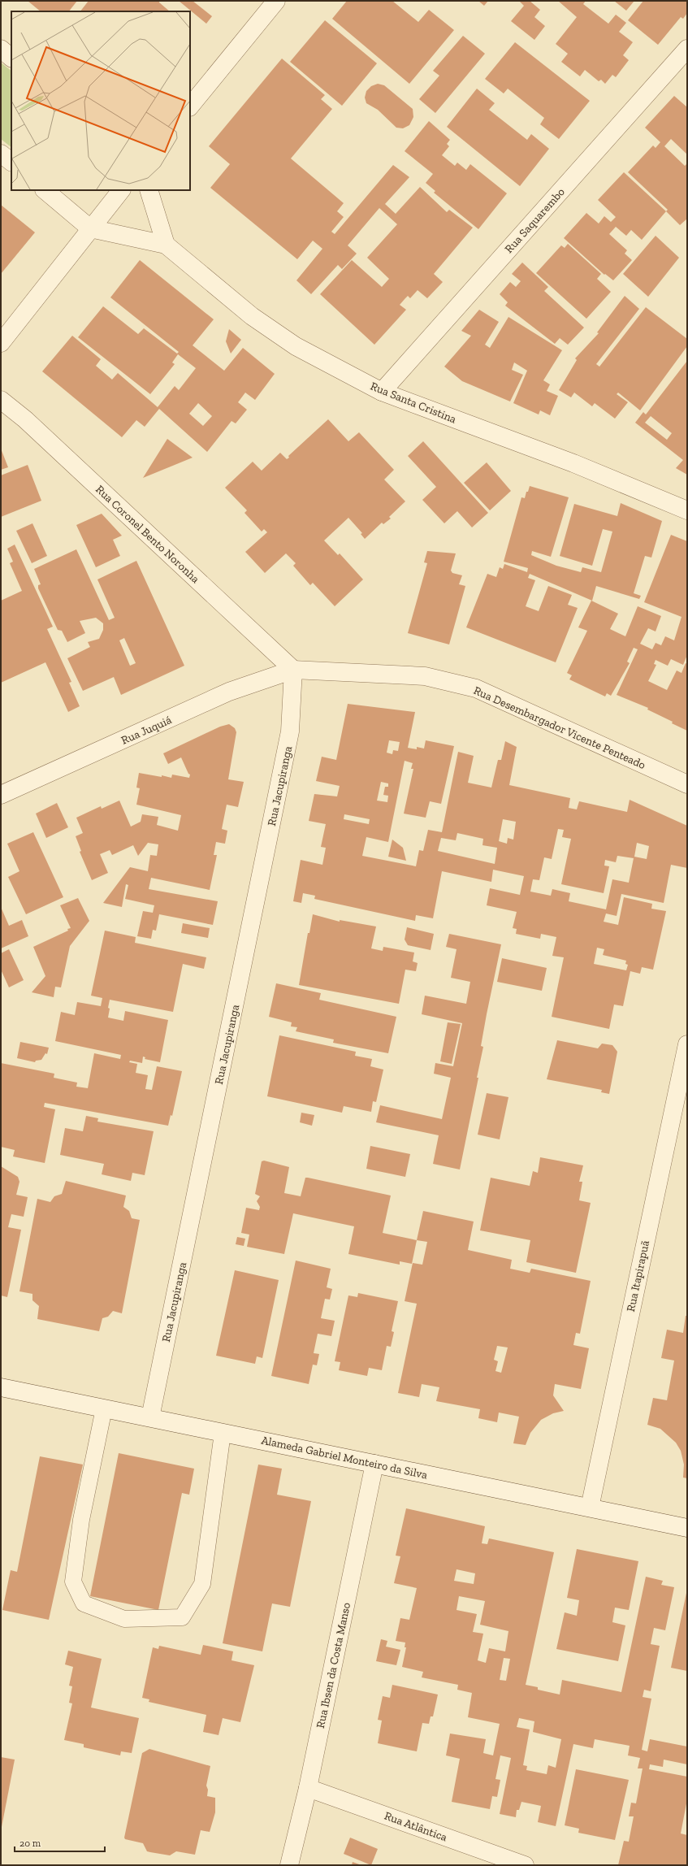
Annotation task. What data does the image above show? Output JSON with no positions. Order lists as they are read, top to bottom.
{
  "streets": {
    "street": [
      "Rua Saquarembo",
      "Rua Santa Cristina",
      "Rua Coronel Bento Noronha",
      "Rua Desembargador Vicente Penteado",
      "Rua Juquiá",
      "Rua Jacupiranga",
      "Rua Itapirapuã",
      "Alameda Gabriel Monteiro da Silva",
      "Rua Ibsen da Costa Manso",
      "Rua Atlântica"
    ]
  },
  "crossings": [
    ["Rua Saquarembo", "Rua Santa Cristina"],
    ["Rua Coronel Bento Noronha", "Rua Desembargador Vicente Penteado"],
    ["Rua Coronel Bento Noronha", "Rua Juquiá"],
    ["Rua Coronel Bento Noronha", "Rua Jacupiranga"],
    ["Rua Desembargador Vicente Penteado", "Rua Juquiá"],
    ["Rua Desembargador Vicente Penteado", "Rua Jacupiranga"],
    ["Rua Juquiá", "Rua Jacupiranga"],
    ["Rua Jacupiranga", "Alameda Gabriel Monteiro da Silva"],
    ["Rua Itapirapuã", "Alameda Gabriel Monteiro da Silva"],
    ["Alameda Gabriel Monteiro da Silva", "Rua Ibsen da Costa Manso"],
    ["Rua Ibsen da Costa Manso", "Rua Atlântica"]
  ],
  "scale_bar": "20 m"
}
